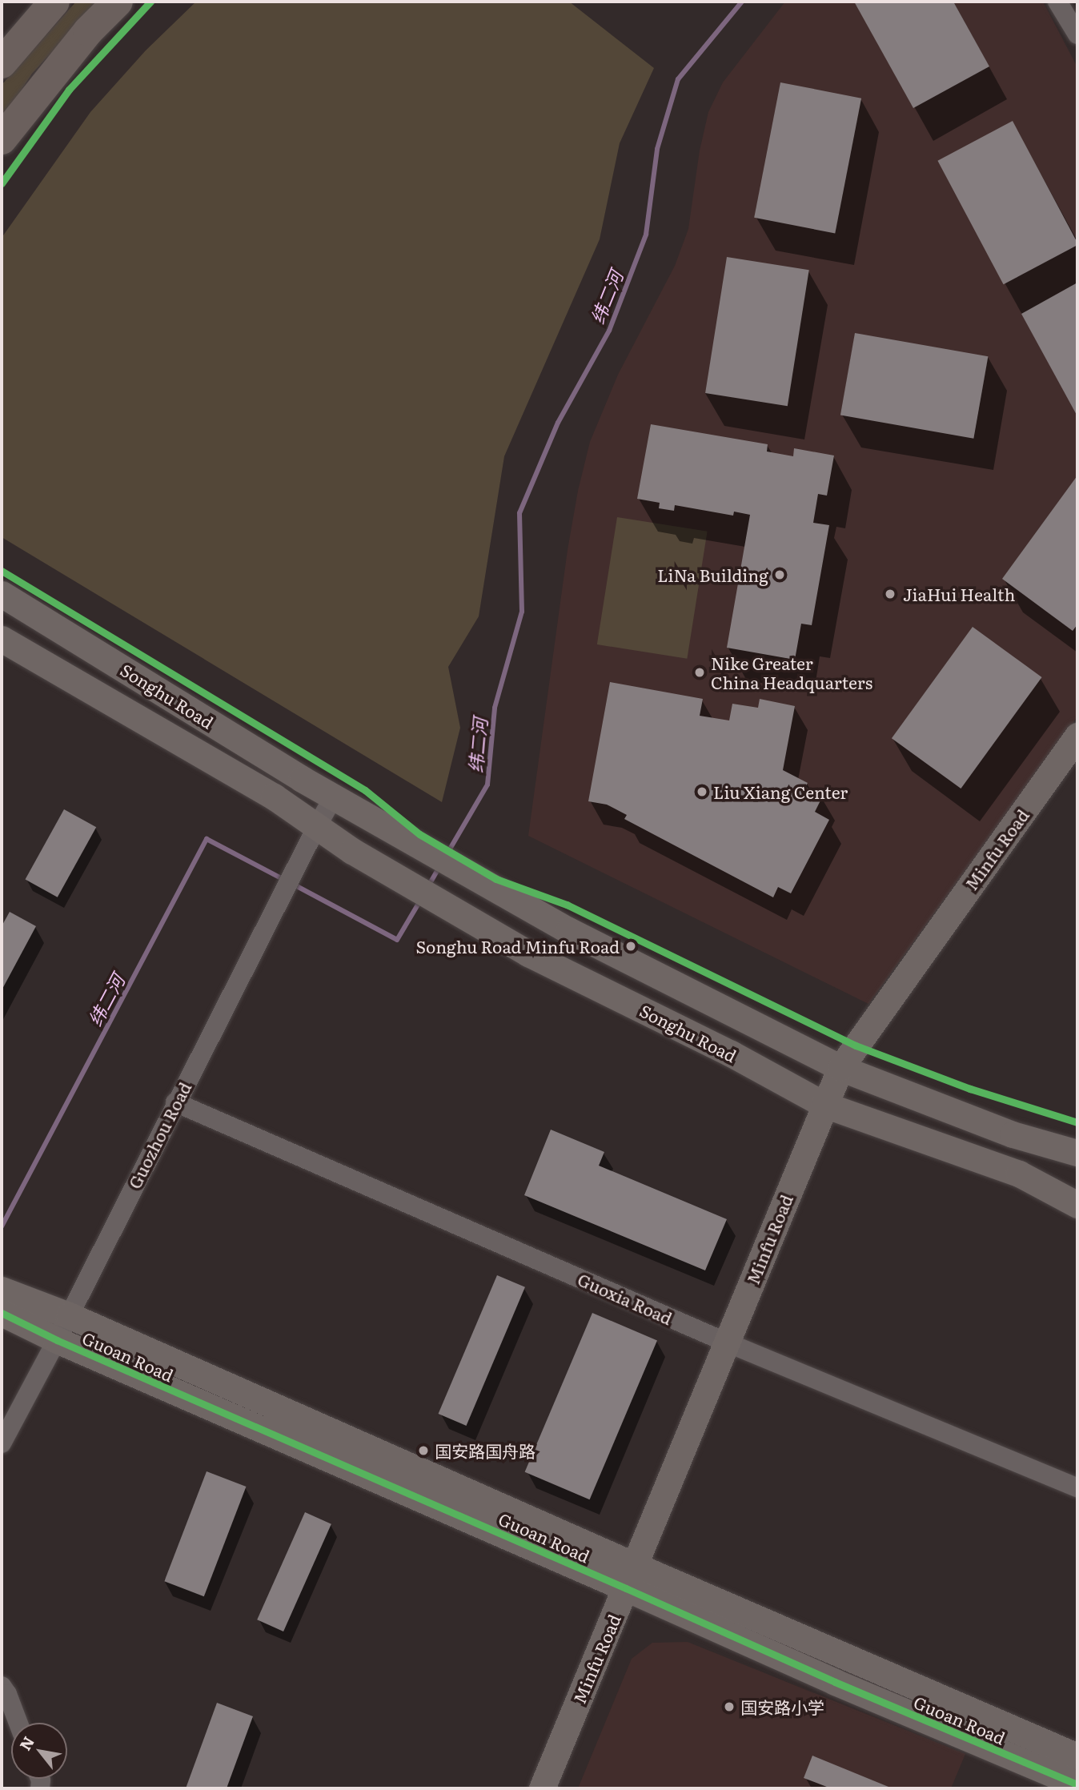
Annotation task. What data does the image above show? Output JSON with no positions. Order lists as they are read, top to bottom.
{
  "streets": {
    "street": [
      "Songhu Road",
      "Minfu Road",
      "Guozhou Road",
      "Guoxia Road",
      "Guoan Road"
    ]
  },
  "crossings": [
    ["Songhu Road", "Minfu Road"],
    ["Songhu Road", "Guozhou Road"],
    ["Minfu Road", "Guoxia Road"],
    ["Minfu Road", "Guoan Road"],
    ["Guozhou Road", "Guoxia Road"],
    ["Guozhou Road", "Guoan Road"]
  ],
  "water": ["纬二河"],
  "places": [
    "LiNa Building",
    "JiaHui Health",
    "Nike Greater China Headquarters",
    "Liu Xiang Center",
    "Songhu Road Minfu Road",
    "国安路国舟路",
    "国安路小学"
  ],
  "north": "top left"
}
